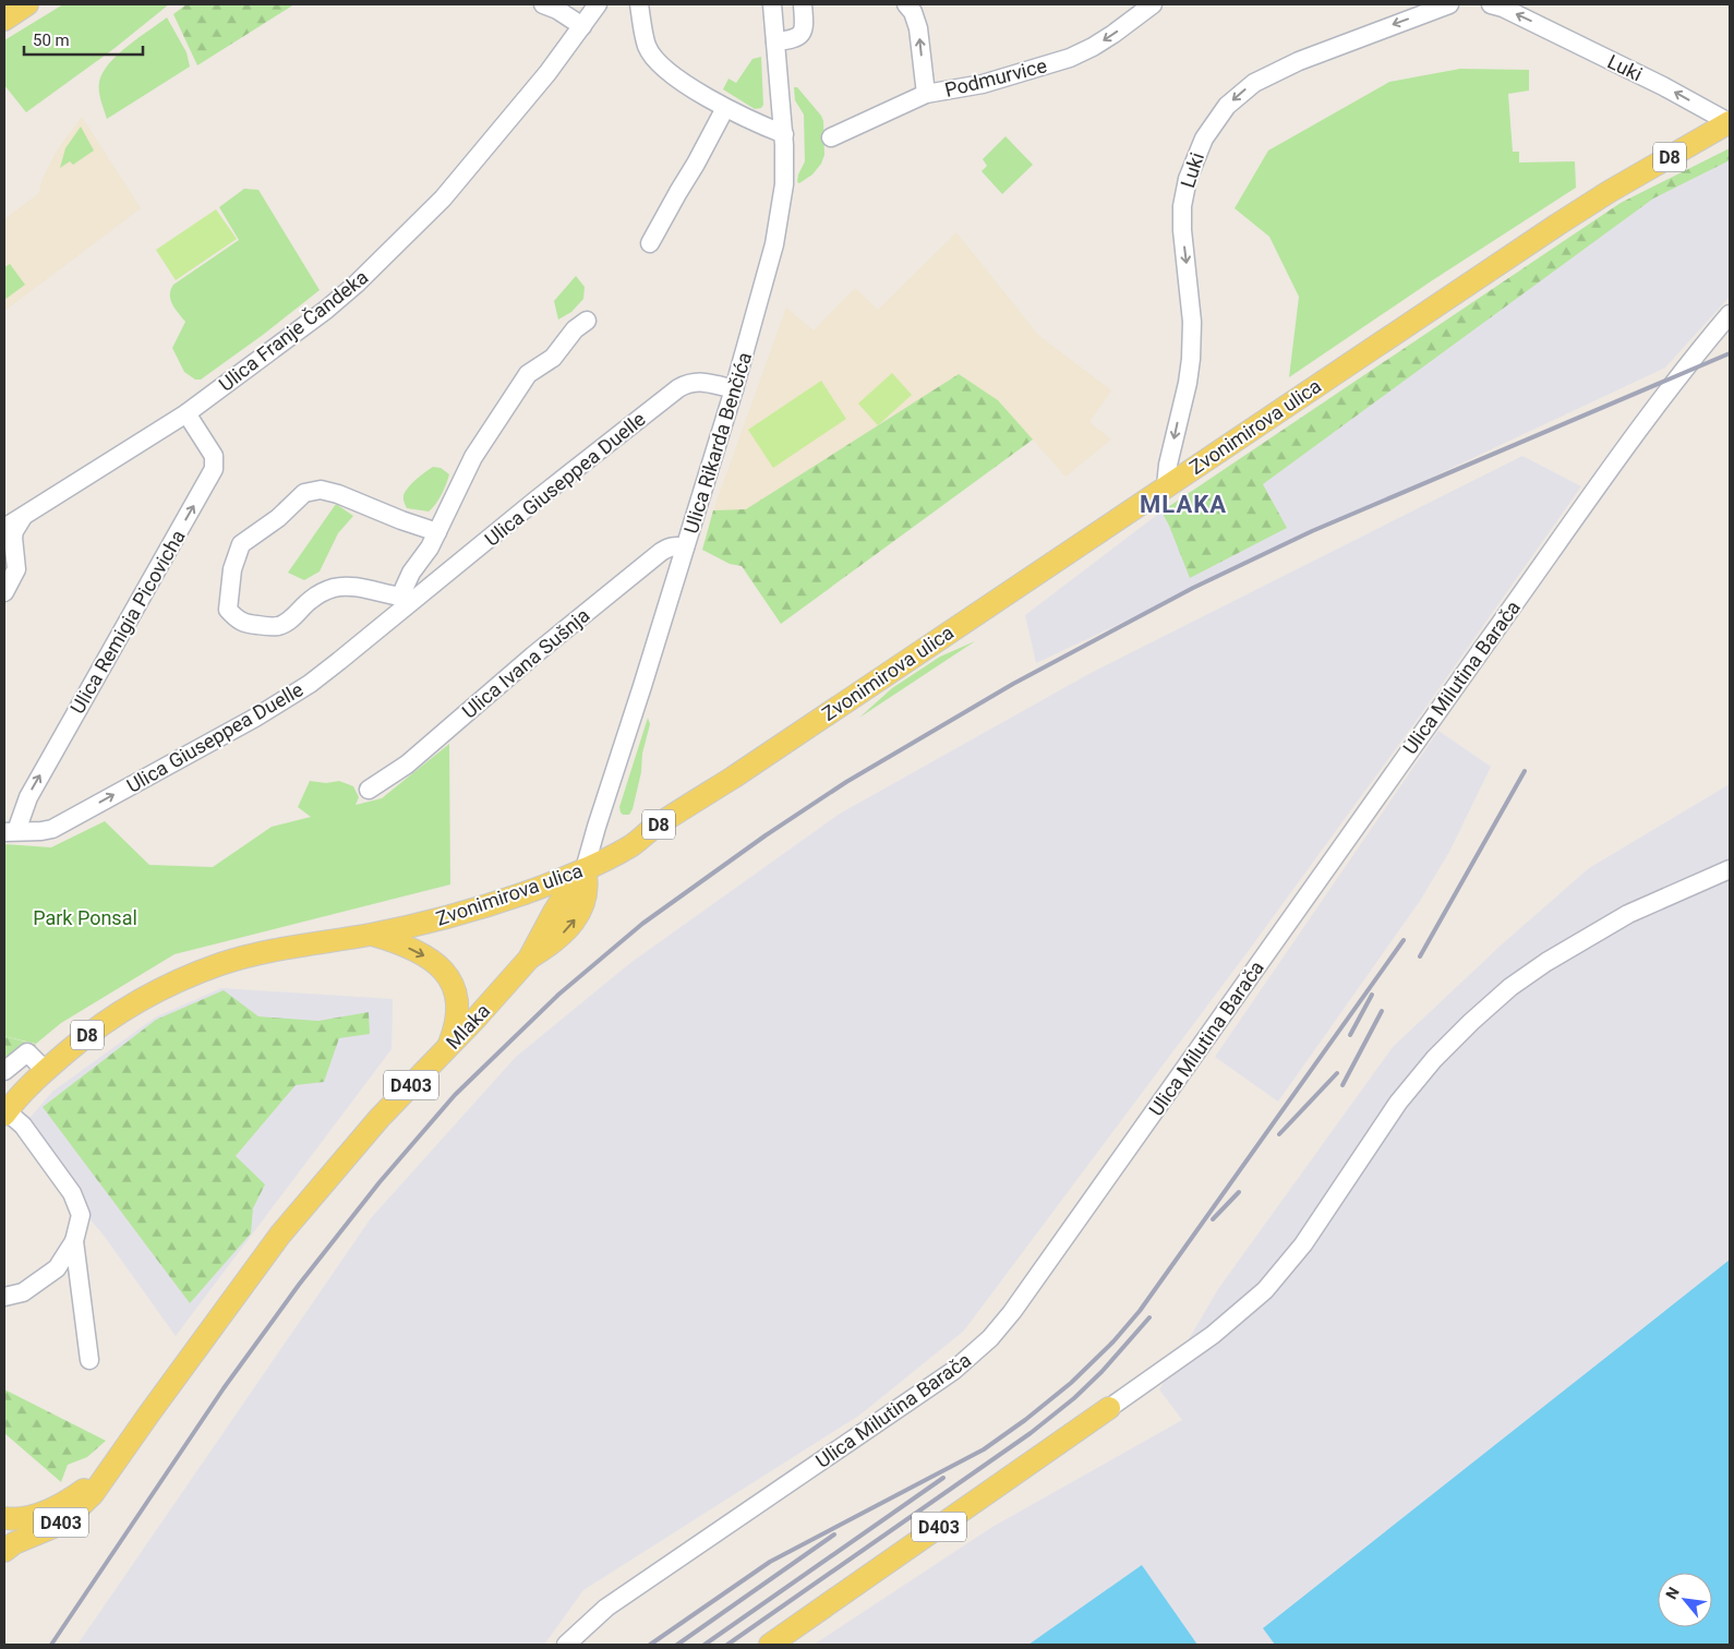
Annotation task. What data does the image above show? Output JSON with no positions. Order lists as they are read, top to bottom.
{
  "streets": {
    "main road": [
      "D8",
      "Zvonimirova ulica",
      "Mlaka",
      "D403"
    ],
    "street": [
      "Luki",
      "Podmurvice",
      "Ulica Franje Čandeka",
      "Ulica Rikarda Benčića",
      "Ulica Giuseppea Duelle",
      "Ulica Remigia Picovicha",
      "Ulica Ivana Sušnja",
      "Ulica Milutina Barača"
    ]
  },
  "crossings": [
    ["Luki", "Zvonimirova ulica"],
    ["Ulica Franje Čandeka", "Ulica Remigia Picovicha"],
    ["Zvonimirova ulica", "Ulica Rikarda Benčića"],
    ["Zvonimirova ulica", "Mlaka"],
    ["Ulica Rikarda Benčića", "Ulica Giuseppea Duelle"],
    ["Ulica Rikarda Benčića", "Ulica Ivana Sušnja"],
    ["Ulica Rikarda Benčića", "Mlaka"],
    ["Ulica Giuseppea Duelle", "Ulica Remigia Picovicha"],
    ["Mlaka", "D403"]
  ],
  "one_way": ["Podmurvice", "Ulica Giuseppea Duelle", "Ulica Remigia Picovicha"],
  "districts": ["MLAKA"],
  "parks": ["Park Ponsal"],
  "scale_bar": "50 m",
  "north": "top left"
}
